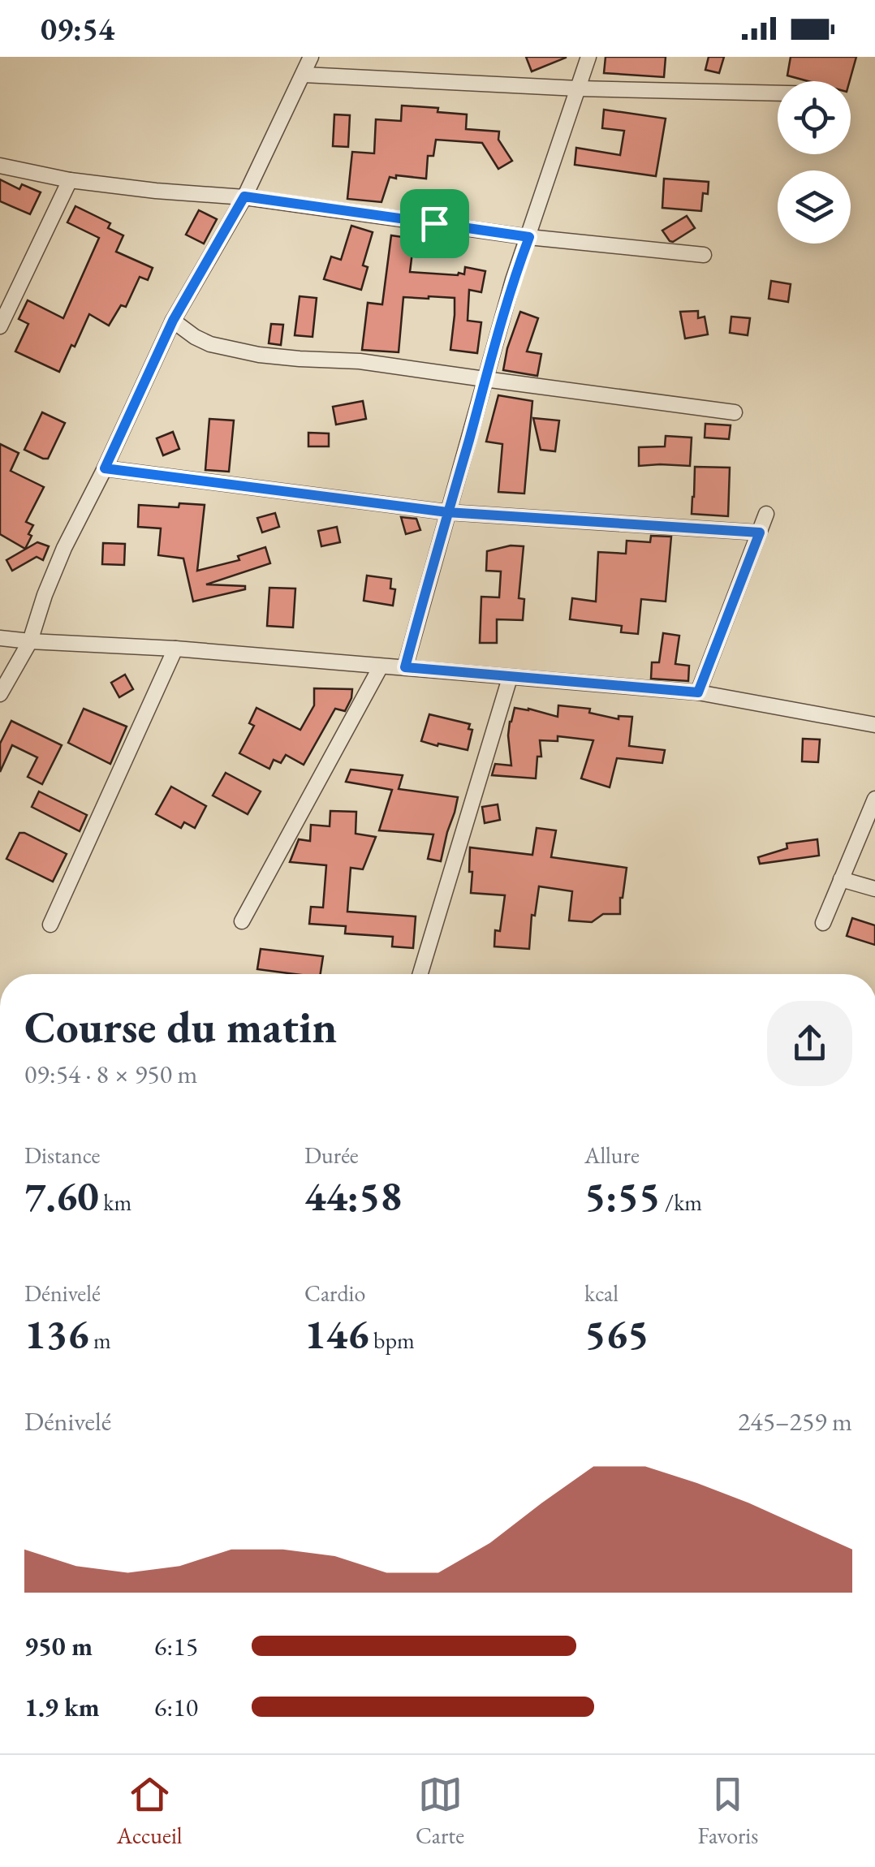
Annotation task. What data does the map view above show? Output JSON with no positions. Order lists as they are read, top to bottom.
{
  "page": {
    "status": "09:54",
    "heading": ["Course du matin", "09:54 · 8 × 950 m"],
    "stats": [
      ["Distance", "7.60 km"],
      ["Durée", "44:58"],
      ["Allure", "5:55 /km"],
      ["Dénivelé", "136 m"],
      ["Cardio", "146 bpm"],
      ["kcal", "565"]
    ],
    "chart": ["Dénivelé", "245–259 m"],
    "list": [
      {
        "name": "950 m",
        "note": "6:15"
      },
      {
        "name": "1.9 km",
        "note": "6:10"
      }
    ],
    "tabs": ["Accueil", "Carte", "Favoris"]
  }
}
